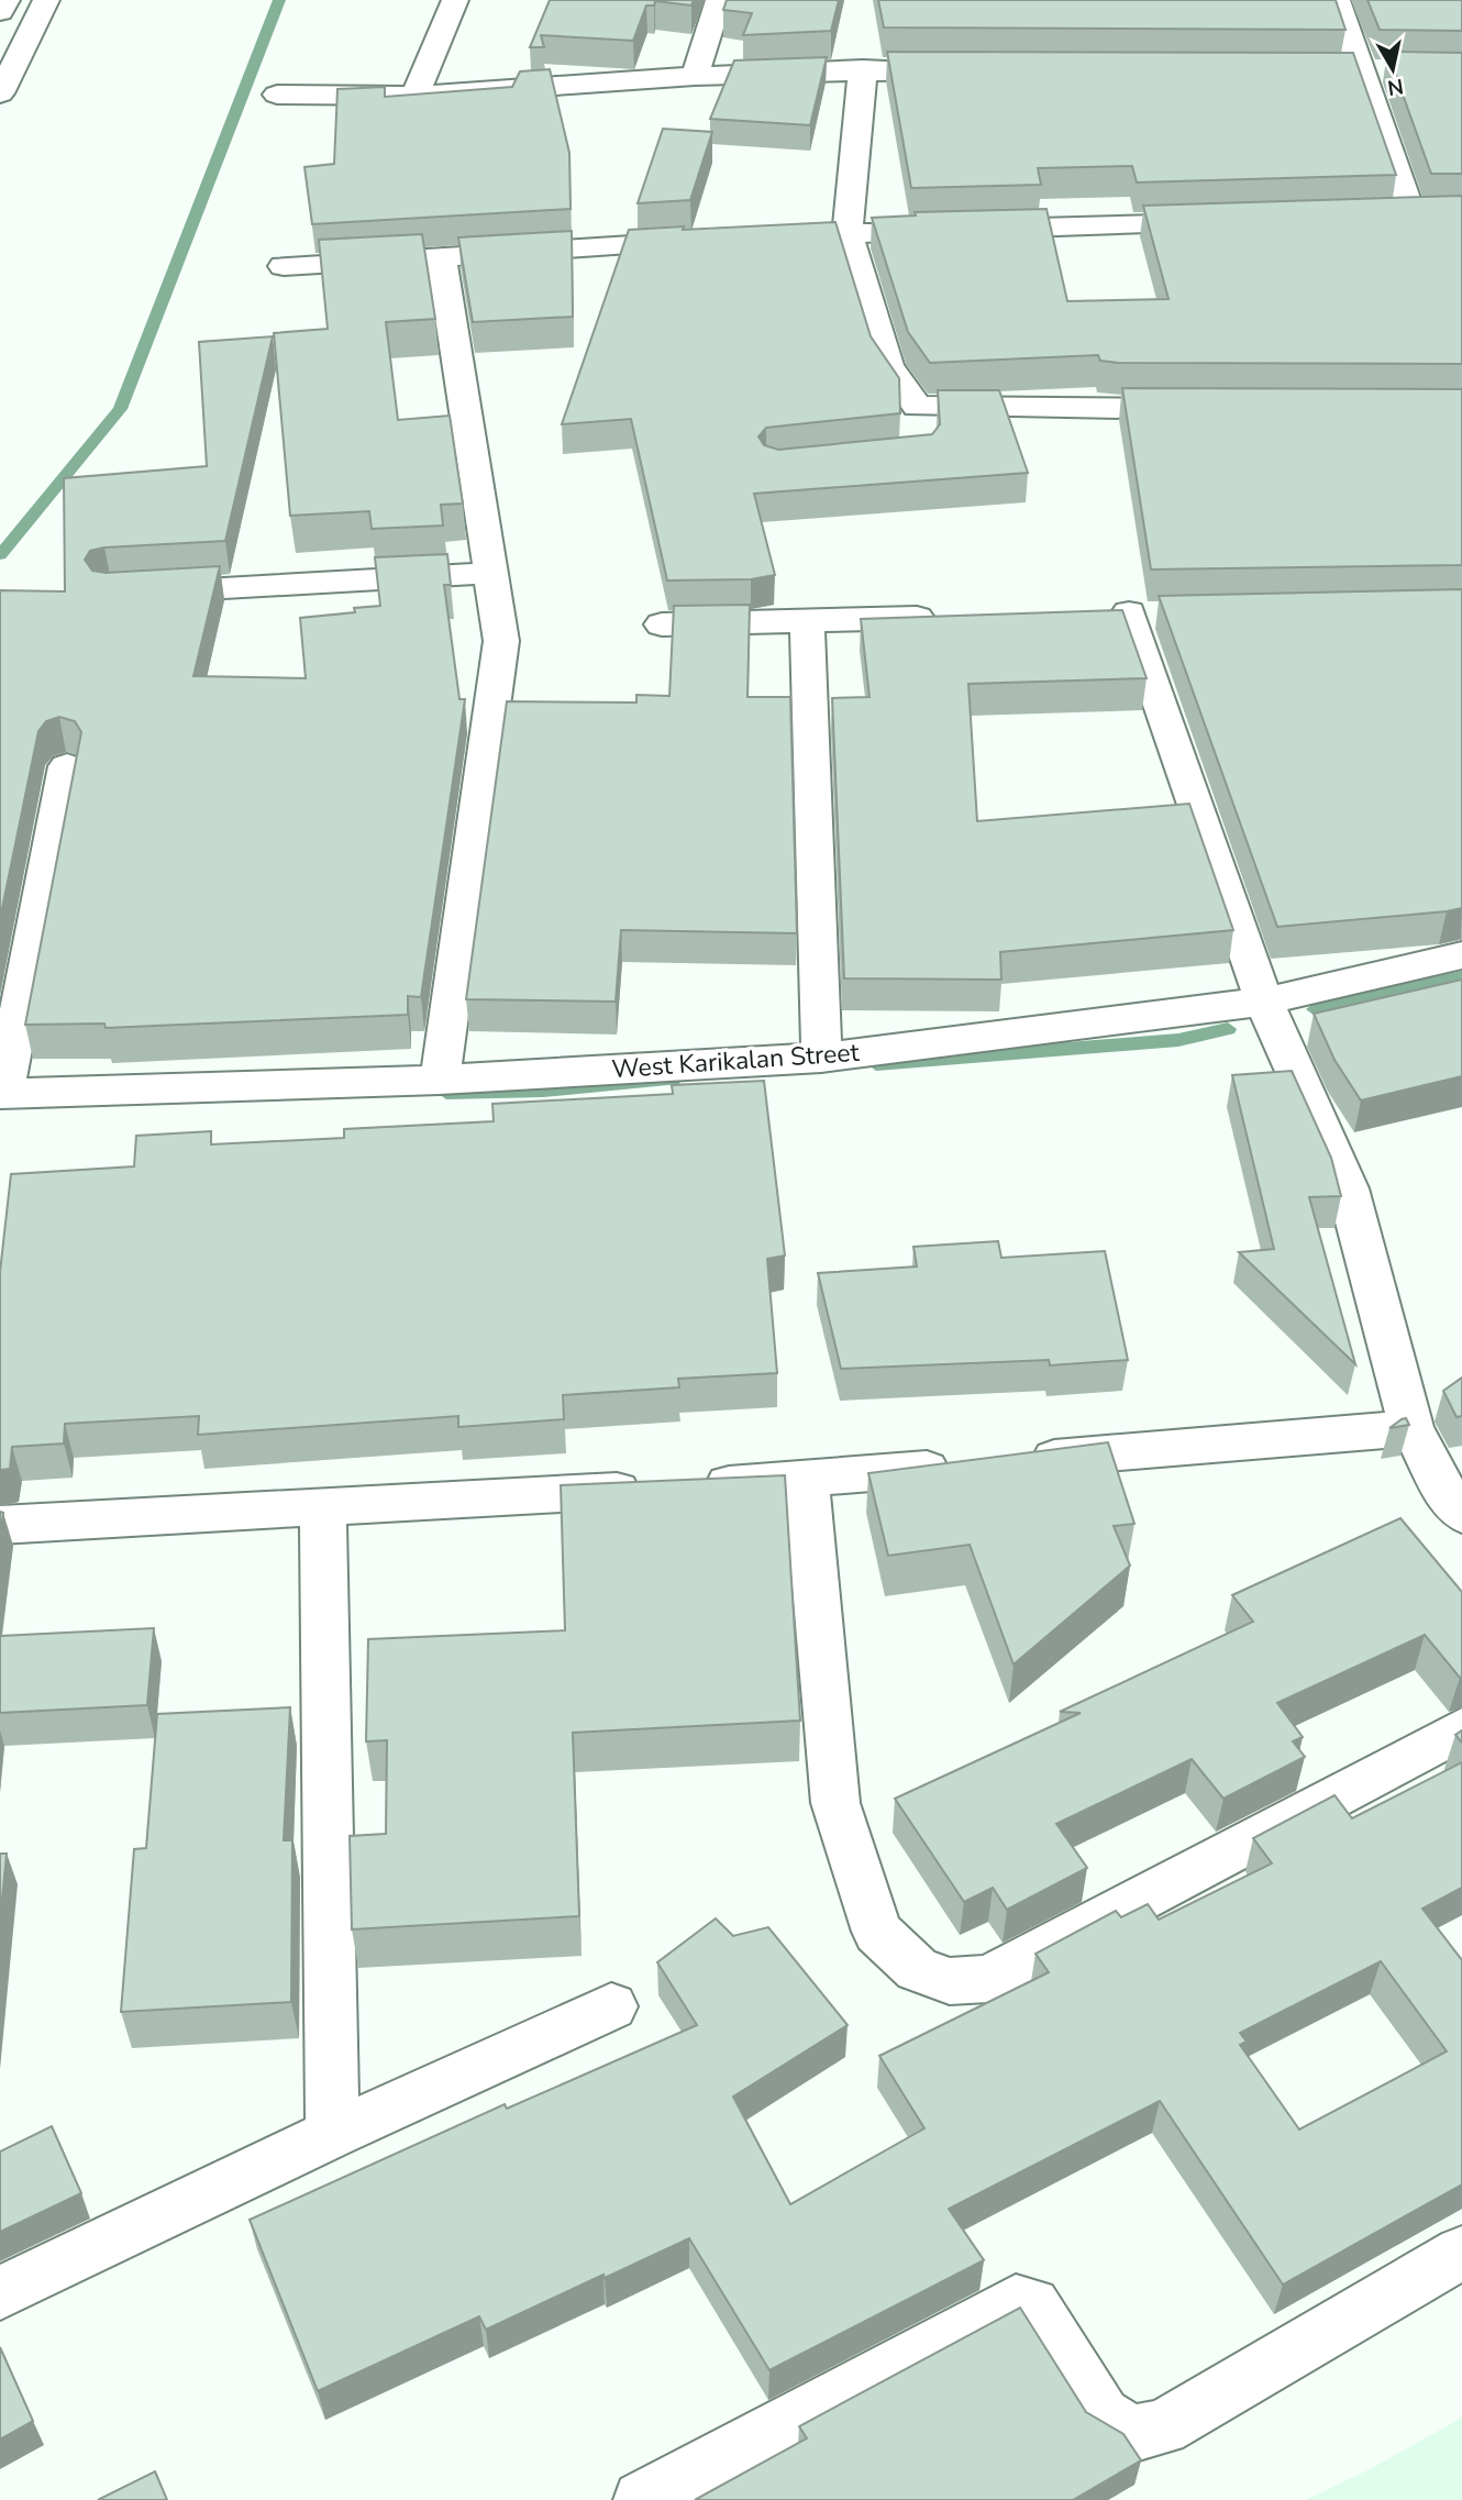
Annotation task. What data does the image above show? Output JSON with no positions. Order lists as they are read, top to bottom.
{
  "streets": {
    "street": ["West Karikalan Street"]
  },
  "north": "bottom"
}
